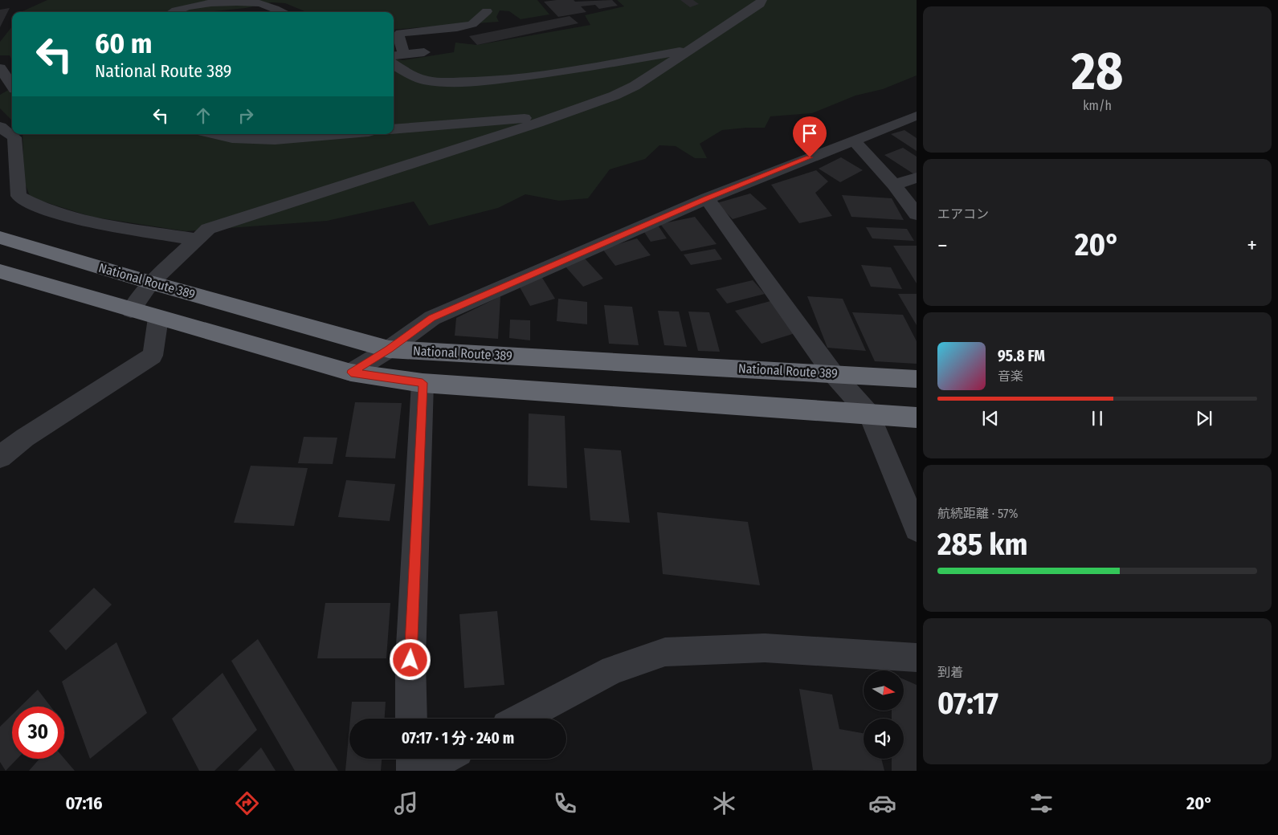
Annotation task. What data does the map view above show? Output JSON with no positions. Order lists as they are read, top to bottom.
{
  "streets": {
    "highway": ["National Route 389"]
  },
  "north": "right",
  "page": {
    "tile": [
      ["28", "km/h"],
      "エアコン",
      ["航続距離 · 57%", "285 km"],
      ["到着", "07:17"]
    ],
    "turn": ["60 m", "National Route 389"],
    "heat": ["−", "20°", "+"],
    "song": ["95.8 FM", "音楽"],
    "limit": "30",
    "trip": "07:17 · 1 分 · 240 m",
    "tabs": ["07:16", "20°"]
  }
}
